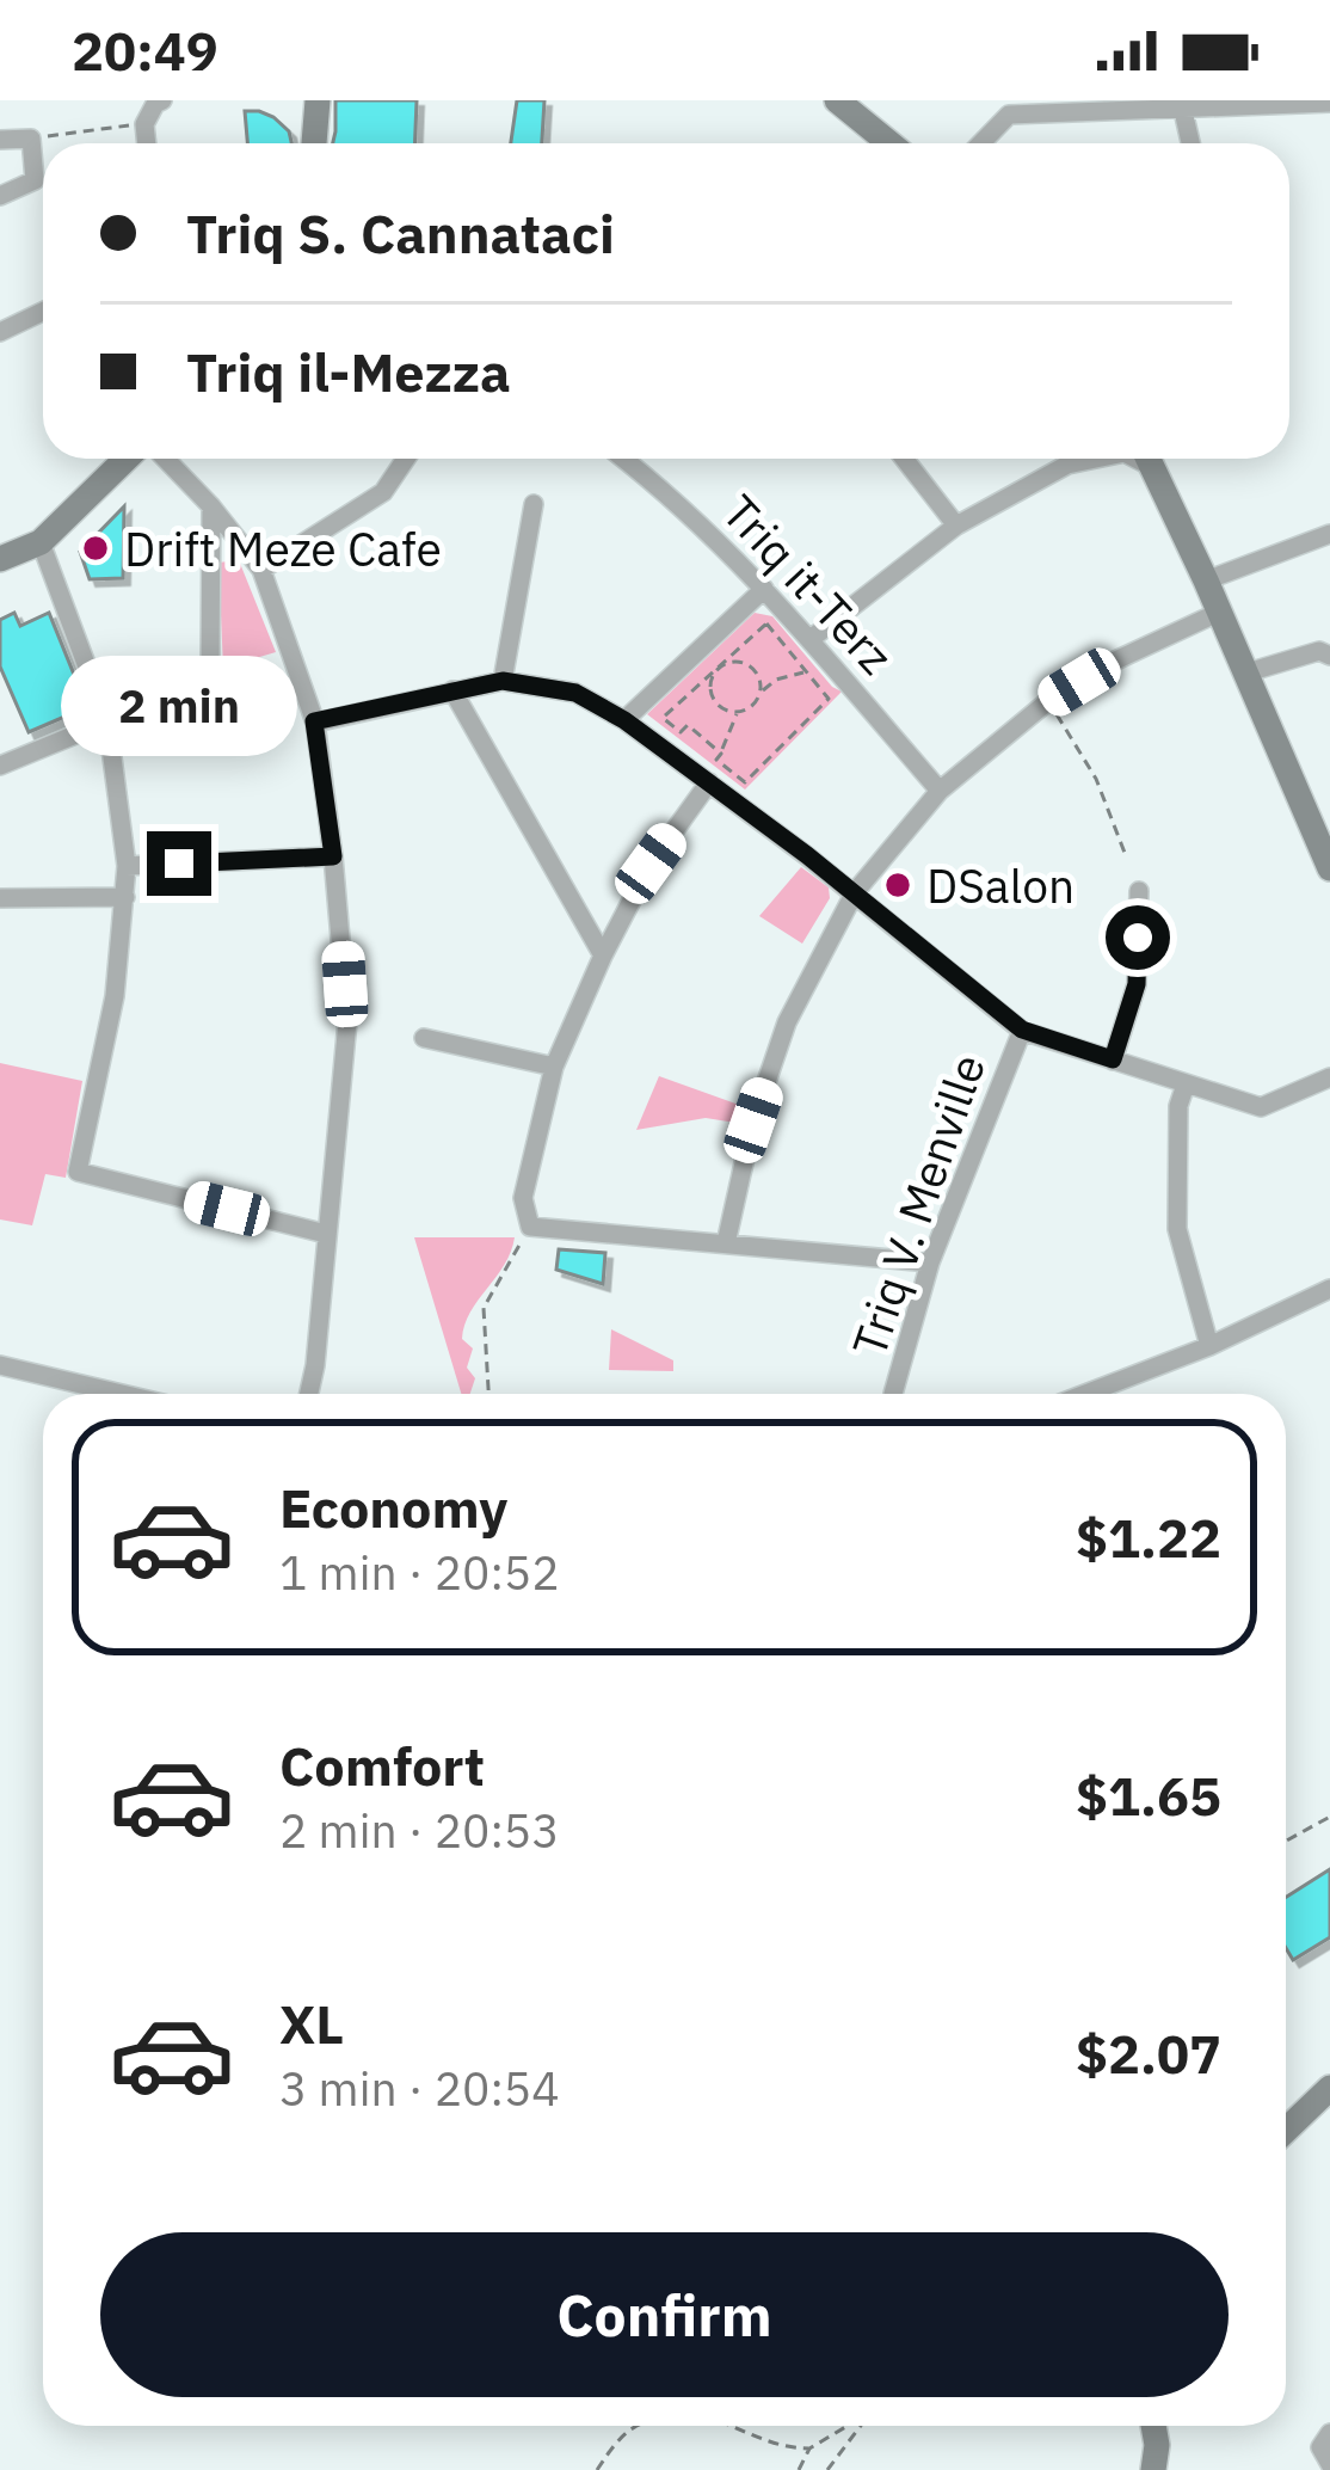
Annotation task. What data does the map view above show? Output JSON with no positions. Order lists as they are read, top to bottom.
{
  "streets": {
    "street": ["Triq it-Terz", "Triq V. Menville"]
  },
  "places": ["Drift Meze Cafe", "DSalon"],
  "page": {
    "status": "20:49",
    "banner": ["Triq S. Cannataci", "Triq il-Mezza"],
    "bubble": "2 min",
    "list": [
      {
        "name": "Economy",
        "note": "1 min · 20:52",
        "value": "$1.22"
      },
      {
        "name": "Comfort",
        "note": "2 min · 20:53",
        "value": "$1.65"
      },
      {
        "name": "XL",
        "note": "3 min · 20:54",
        "value": "$2.07"
      }
    ],
    "buttons": "Confirm"
  }
}
